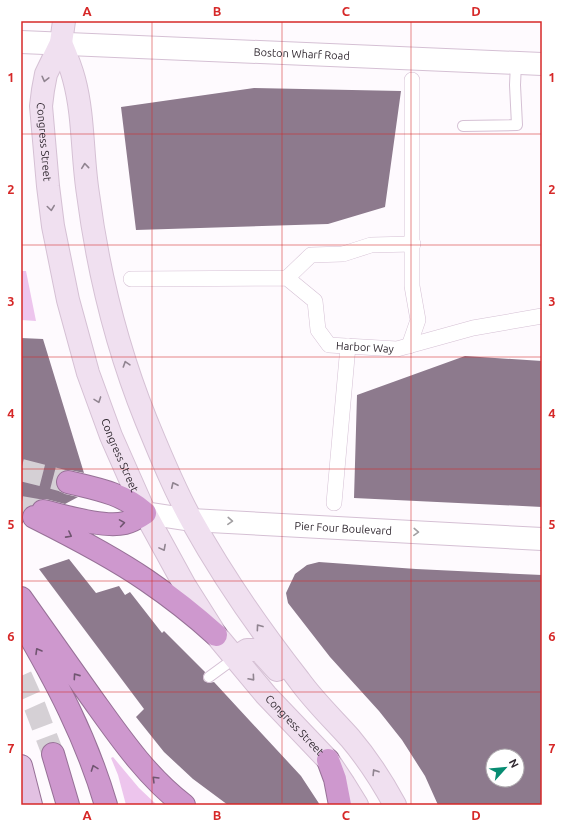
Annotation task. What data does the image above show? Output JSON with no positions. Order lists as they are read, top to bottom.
{
  "streets": {
    "main road": ["Congress Street"],
    "street": ["Boston Wharf Road", "Harbor Way", "Pier Four Boulevard"]
  },
  "crossings": [
    ["Boston Wharf Road", "Congress Street"],
    ["Congress Street", "Pier Four Boulevard"]
  ],
  "one_way": ["Pier Four Boulevard"],
  "north": "top right",
  "grid": {
    "columns": [
      "A",
      "B",
      "C",
      "D"
    ],
    "rows": [
      "1",
      "2",
      "3",
      "4",
      "5",
      "6",
      "7"
    ]
  }
}
